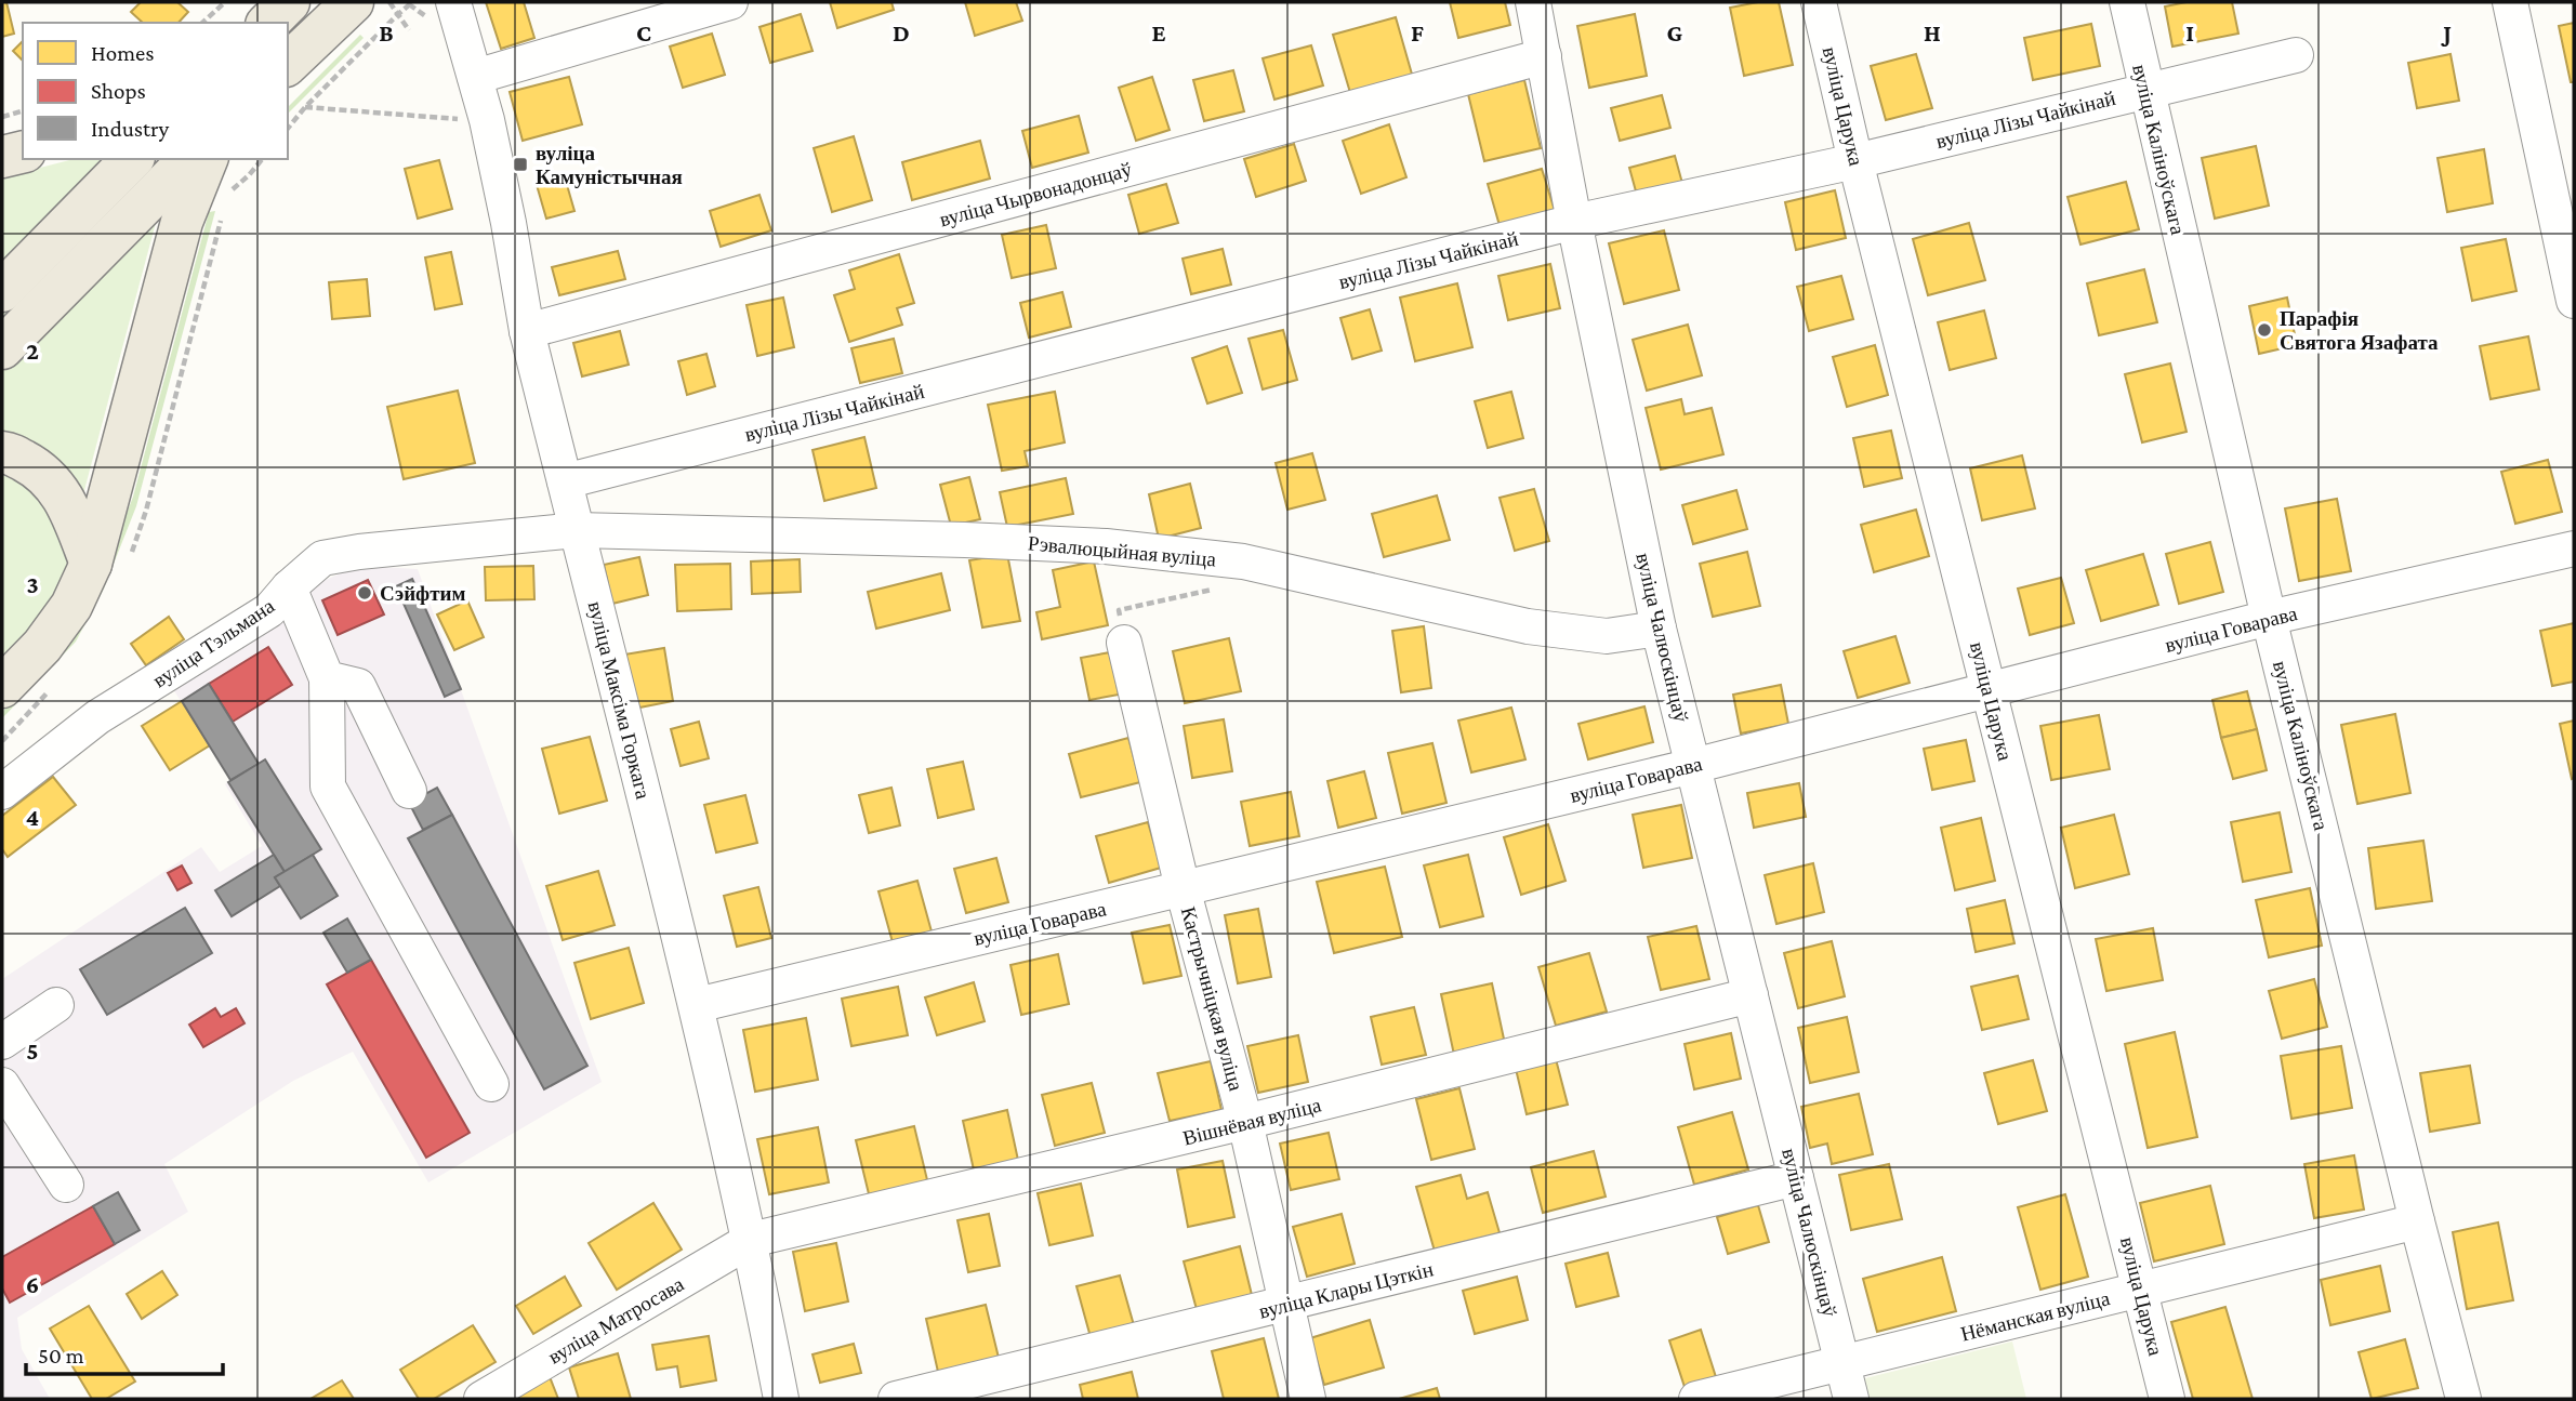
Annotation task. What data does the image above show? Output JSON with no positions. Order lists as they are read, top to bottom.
{
  "streets": {
    "street": [
      "вуліца Царука",
      "вуліца Лізы Чайкінай",
      "вуліца Каліноўскага",
      "вуліца Чырвонадонцаў",
      "Рэвалюцыйная вуліца",
      "вуліца Говарава",
      "вуліца Чалюскінцаў",
      "вуліца Тэльмана",
      "вуліца Максіма Горкага",
      "Кастрычніцкая вуліца",
      "Вішнёвая вуліца",
      "вуліца Клары Цэткін",
      "Нёманская вуліца",
      "вуліца Матросава"
    ]
  },
  "crossings": [
    ["вуліца Царука", "вуліца Лізы Чайкінай"],
    ["вуліца Царука", "вуліца Говарава"],
    ["вуліца Царука", "Нёманская вуліца"],
    ["вуліца Лізы Чайкінай", "вуліца Каліноўскага"],
    ["вуліца Лізы Чайкінай", "вуліца Чалюскінцаў"],
    ["вуліца Лізы Чайкінай", "вуліца Максіма Горкага"],
    ["вуліца Каліноўскага", "вуліца Говарава"],
    ["вуліца Каліноўскага", "Нёманская вуліца"],
    ["вуліца Чырвонадонцаў", "вуліца Чалюскінцаў"],
    ["вуліца Чырвонадонцаў", "вуліца Максіма Горкага"],
    ["Рэвалюцыйная вуліца", "вуліца Чалюскінцаў"],
    ["Рэвалюцыйная вуліца", "вуліца Тэльмана"],
    ["Рэвалюцыйная вуліца", "вуліца Максіма Горкага"],
    ["вуліца Говарава", "вуліца Чалюскінцаў"],
    ["вуліца Говарава", "вуліца Максіма Горкага"],
    ["вуліца Говарава", "Кастрычніцкая вуліца"],
    ["вуліца Чалюскінцаў", "Вішнёвая вуліца"],
    ["вуліца Чалюскінцаў", "вуліца Клары Цэткін"],
    ["вуліца Чалюскінцаў", "Нёманская вуліца"],
    ["вуліца Тэльмана", "вуліца Максіма Горкага"],
    ["вуліца Максіма Горкага", "Вішнёвая вуліца"],
    ["вуліца Максіма Горкага", "вуліца Матросава"],
    ["Кастрычніцкая вуліца", "Вішнёвая вуліца"],
    ["Кастрычніцкая вуліца", "вуліца Клары Цэткін"],
    ["Вішнёвая вуліца", "вуліца Матросава"]
  ],
  "places": {
    "transit": ["вуліца Камуністычная"],
    "other": ["Парафія Святога Язафата", "Сэйфтим"]
  },
  "legend": ["Homes", "Shops", "Industry"],
  "scale_bar": "50 m",
  "grid": {
    "columns": [
      "B",
      "C",
      "D",
      "E",
      "F",
      "G",
      "H",
      "I",
      "J"
    ],
    "rows": [
      "2",
      "3",
      "4",
      "5",
      "6"
    ]
  }
}
